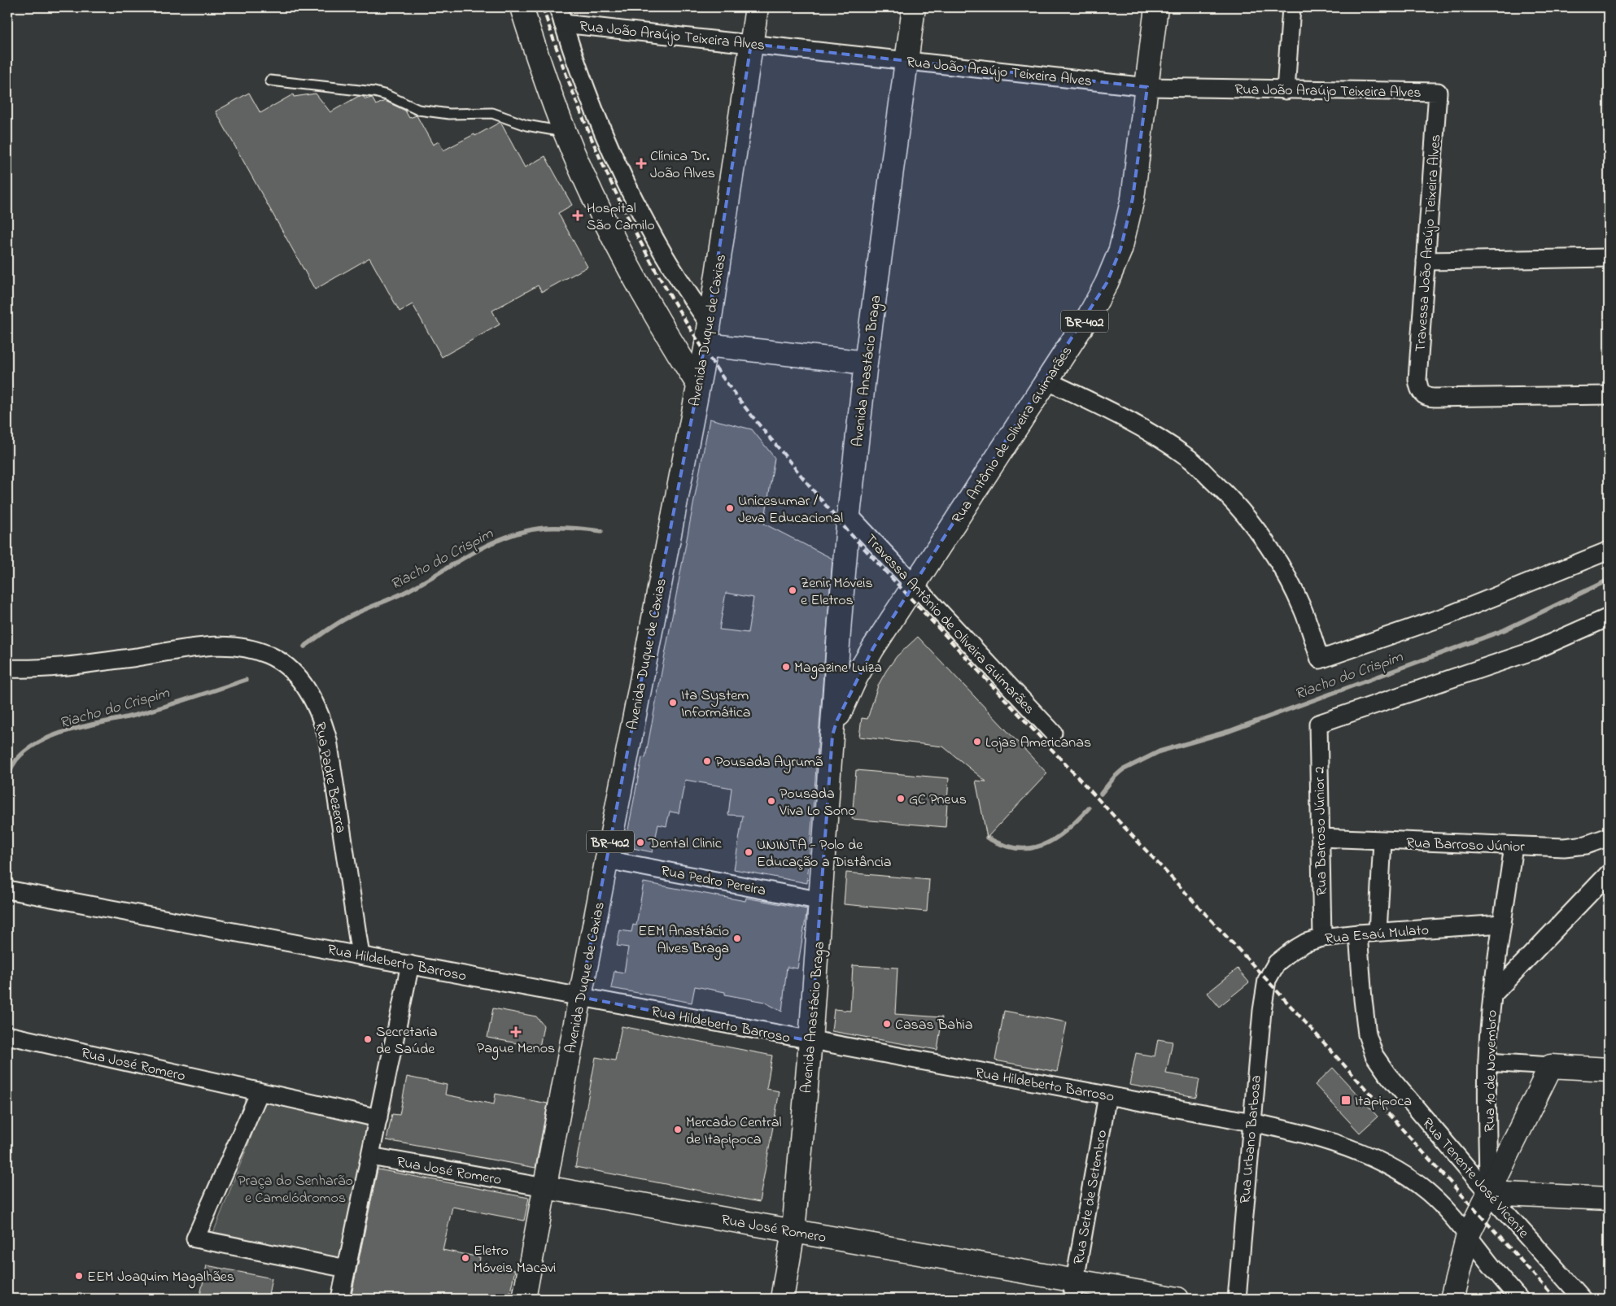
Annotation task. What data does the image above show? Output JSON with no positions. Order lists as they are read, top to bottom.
{
  "streets": {
    "main road": [
      "BR-402",
      "Avenida Duque de Caxias",
      "Avenida Anastácio Braga",
      "Rua Antônio de Oliveira Guimarães",
      "Rua José Romero"
    ],
    "street": [
      "Rua João Araújo Teixeira Alves",
      "Travessa João Araújo Teixeira Alves",
      "Travessa Antônio de Oliveira Guimarães",
      "Rua Padre Bezerra",
      "Rua Barroso Júnior 2",
      "Rua Barroso Júnior",
      "Rua Pedro Pereira",
      "Rua Esaú Mulato",
      "Rua Hildeberto Barroso",
      "Rua 10 de Novembro",
      "Rua Urbano Barbosa",
      "Rua Tenente José Vicente",
      "Rua Sete de Setembro"
    ]
  },
  "crossings": [
    ["Rua João Araújo Teixeira Alves", "Travessa João Araújo Teixeira Alves"],
    ["Rua João Araújo Teixeira Alves", "Avenida Duque de Caxias"],
    ["Rua João Araújo Teixeira Alves", "Avenida Anastácio Braga"],
    ["Rua João Araújo Teixeira Alves", "Rua Antônio de Oliveira Guimarães"],
    ["Avenida Duque de Caxias", "Rua Pedro Pereira"],
    ["Avenida Duque de Caxias", "Rua Hildeberto Barroso"],
    ["Avenida Duque de Caxias", "Rua José Romero"],
    ["Avenida Anastácio Braga", "Rua Antônio de Oliveira Guimarães"],
    ["Avenida Anastácio Braga", "Travessa Antônio de Oliveira Guimarães"],
    ["Avenida Anastácio Braga", "Rua Pedro Pereira"],
    ["Avenida Anastácio Braga", "Rua Hildeberto Barroso"],
    ["Avenida Anastácio Braga", "Rua José Romero"],
    ["Rua Antônio de Oliveira Guimarães", "Travessa Antônio de Oliveira Guimarães"],
    ["Rua Padre Bezerra", "Rua Hildeberto Barroso"],
    ["Rua Barroso Júnior 2", "Rua Barroso Júnior"],
    ["Rua Barroso Júnior 2", "Rua Esaú Mulato"],
    ["Rua Esaú Mulato", "Rua Urbano Barbosa"],
    ["Rua Esaú Mulato", "Rua Tenente José Vicente"],
    ["Rua Hildeberto Barroso", "Rua Urbano Barbosa"],
    ["Rua Hildeberto Barroso", "Rua Sete de Setembro"],
    ["Rua José Romero", "Rua Sete de Setembro"],
    ["Rua 10 de Novembro", "Rua Tenente José Vicente"]
  ],
  "water": ["Riacho do Crispim"],
  "parks": ["Praça do Senharão e Camelódromos"],
  "places": {
    "health": ["Clínica Dr. João Alves", "Hospital São Camilo", "Pague Menos"],
    "other": [
      "Unicesumar / Jeva Educacional",
      "Zenir Móveis e Eletros",
      "Magazine Luiza",
      "Ita System Informática",
      "Lojas Americanas",
      "Pousada Ayrumã",
      "GC Pneus",
      "Pousada Viva Lo Sono",
      "Dental Clinic",
      "UNINTA - Polo de Educação a Distância",
      "EEM Anastácio Alves Braga",
      "Casas Bahia",
      "Secretaria de Saúde",
      "Mercado Central de Itapipoca",
      "Eletro Móveis Macavi",
      "EEM Joaquim Magalhães"
    ],
    "transit": ["Itapipoca"]
  }
}
